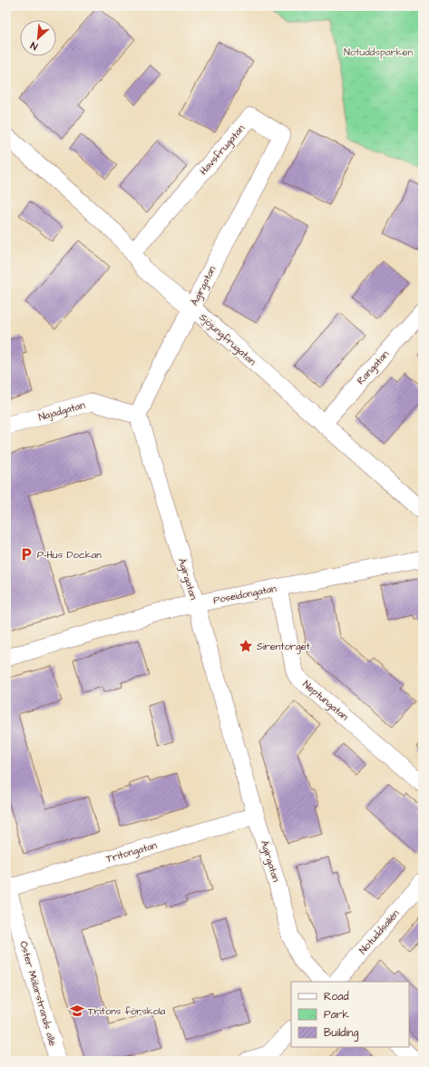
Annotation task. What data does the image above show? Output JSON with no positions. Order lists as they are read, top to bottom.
{
  "streets": {
    "street": [
      "Havsfrugatan",
      "Ägirgatan",
      "Sjöjungfrugatan",
      "Rangatan",
      "Najadgatan",
      "Poseidongatan",
      "Neptungatan",
      "Tritongatan",
      "Notuddsallén",
      "Öster Mälarstrands allé"
    ]
  },
  "crossings": [
    ["Havsfrugatan", "Ägirgatan"],
    ["Havsfrugatan", "Sjöjungfrugatan"],
    ["Ägirgatan", "Sjöjungfrugatan"],
    ["Ägirgatan", "Najadgatan"],
    ["Ägirgatan", "Poseidongatan"],
    ["Ägirgatan", "Tritongatan"],
    ["Sjöjungfrugatan", "Rangatan"],
    ["Poseidongatan", "Neptungatan"],
    ["Tritongatan", "Öster Mälarstrands allé"]
  ],
  "parks": ["Notuddsparken"],
  "places": {
    "parking": ["P-Hus Dockan"],
    "place": ["Sirentorget"],
    "school or university": ["Tritons förskola"]
  },
  "legend": ["Road", "Park", "Building"],
  "north": "bottom left"
}
